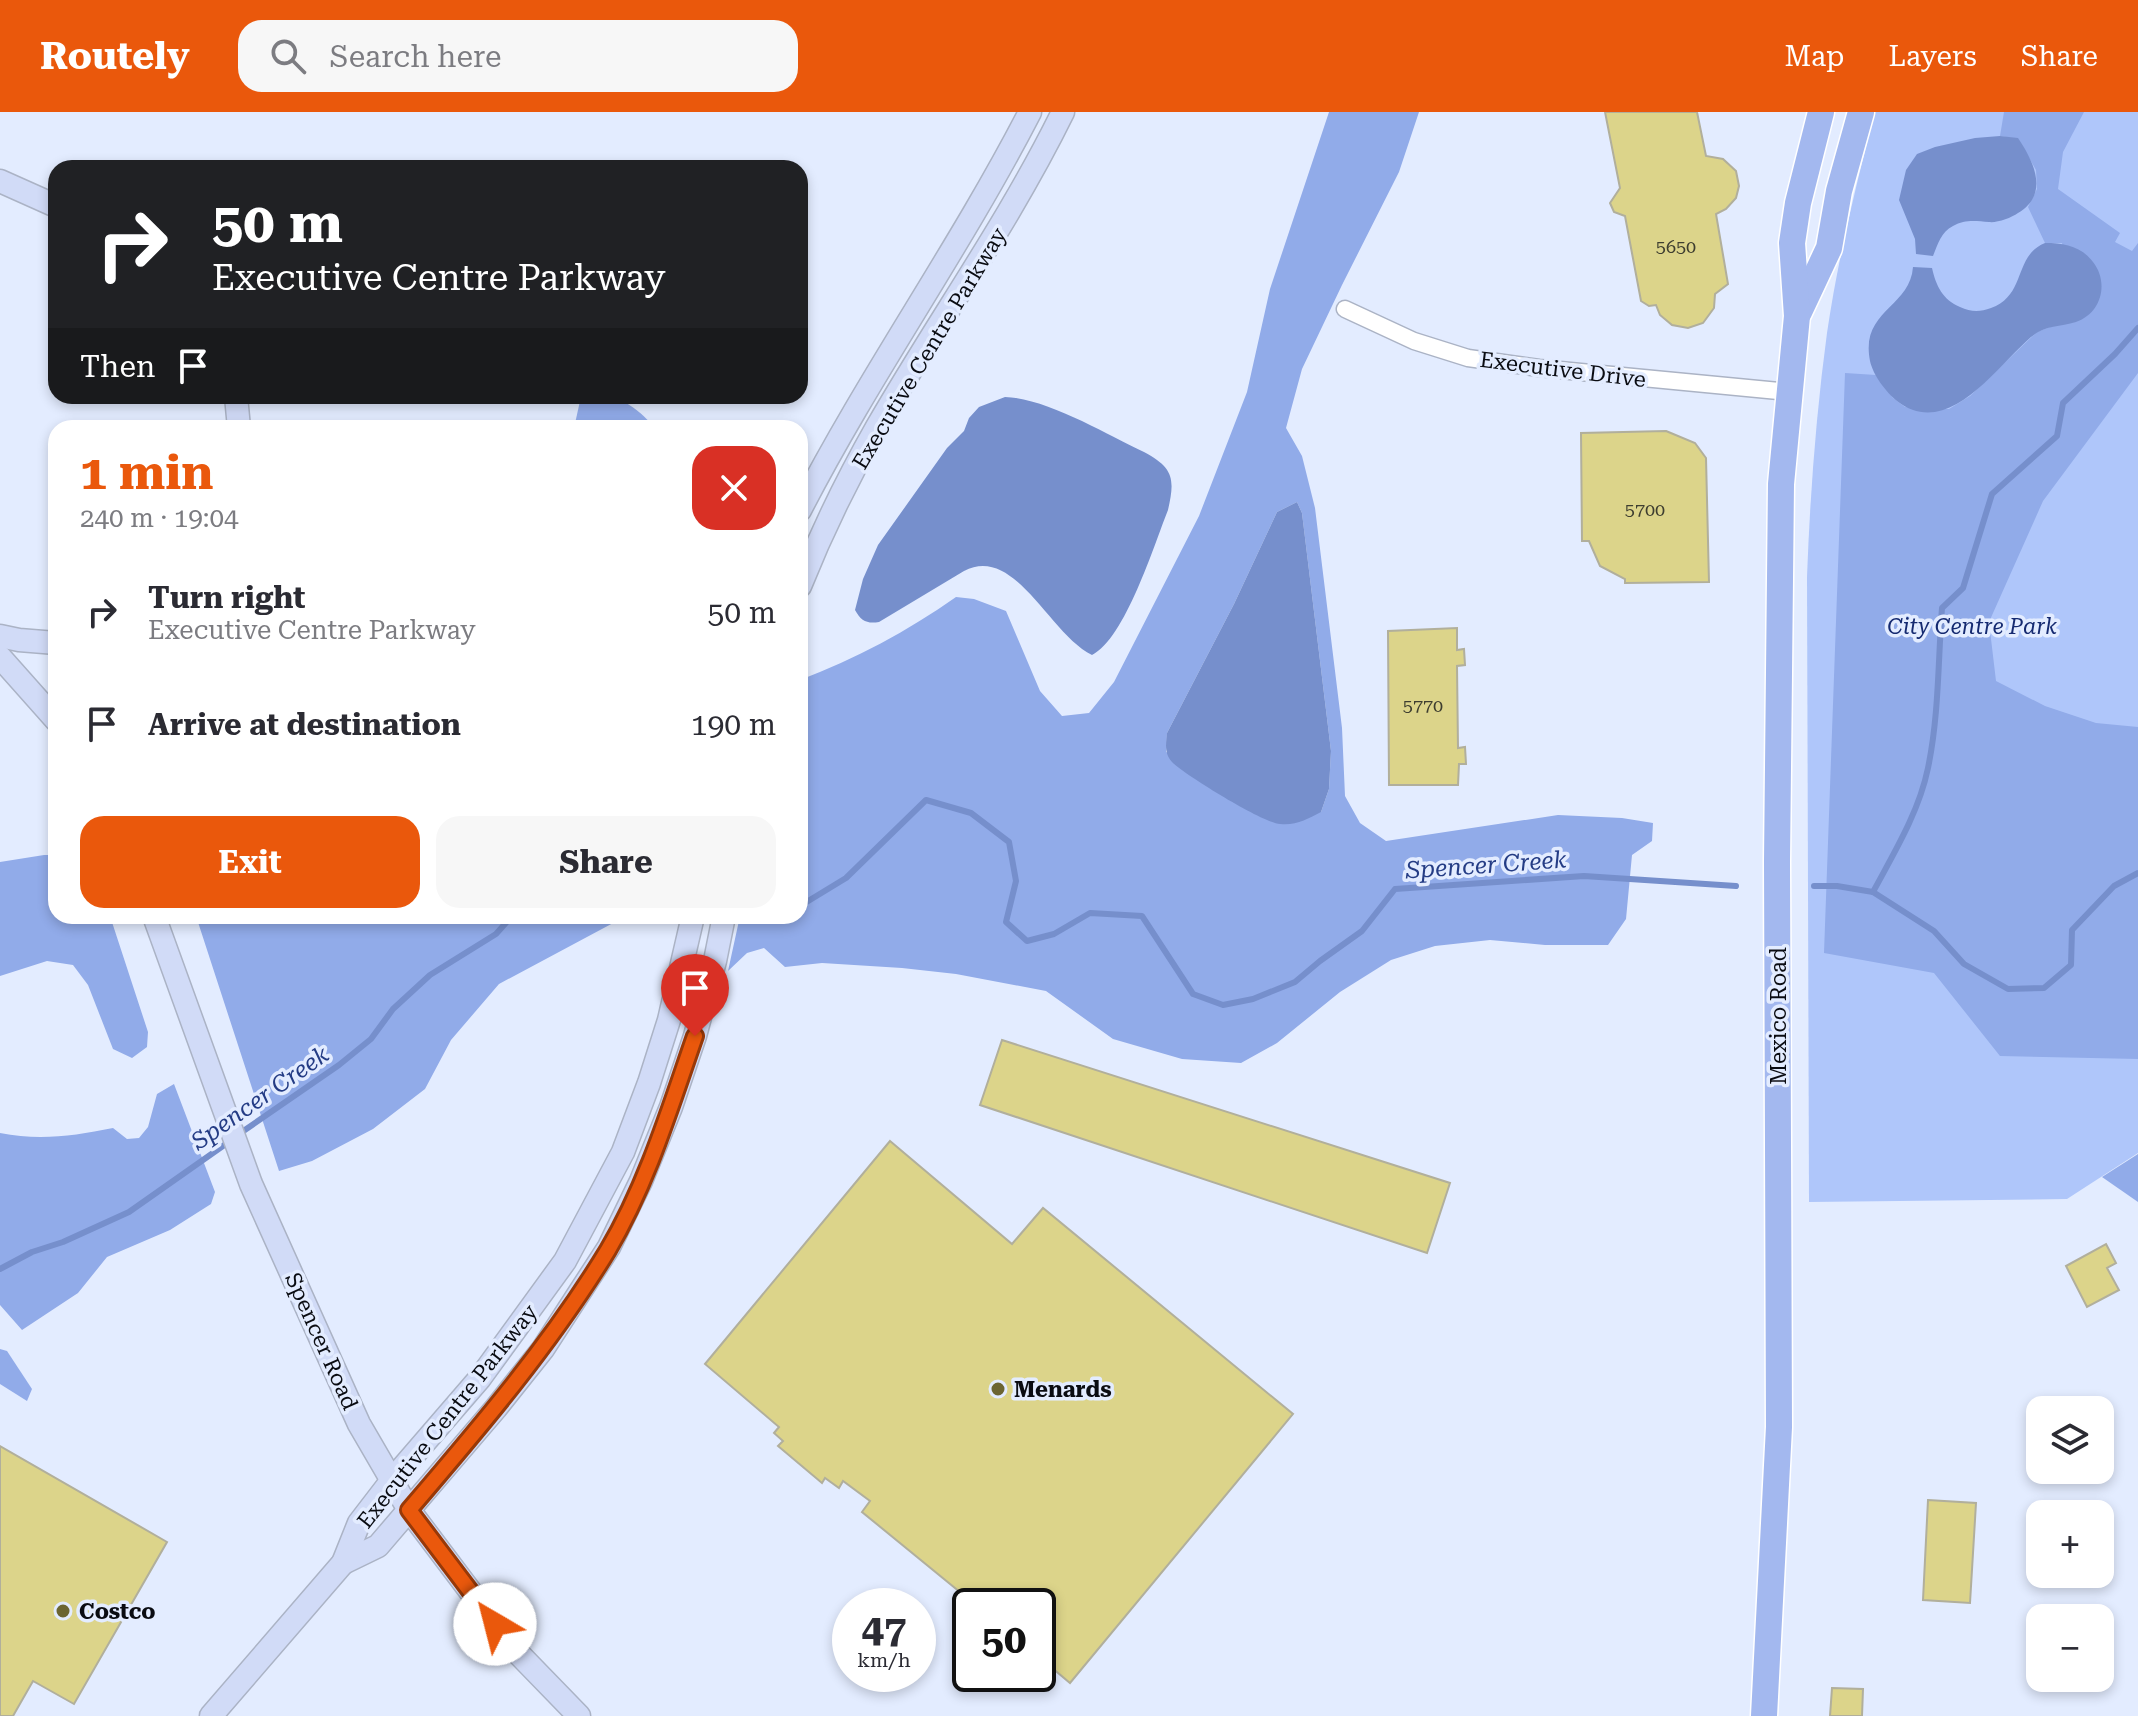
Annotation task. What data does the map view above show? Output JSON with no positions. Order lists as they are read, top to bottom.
{
  "streets": {
    "main road": ["Mexico Road"],
    "street": ["Executive Centre Parkway", "Executive Drive", "Spencer Road"]
  },
  "crossings": [
    ["Executive Centre Parkway", "Spencer Road"],
    ["Executive Drive", "Mexico Road"]
  ],
  "water": ["Spencer Creek"],
  "parks": ["City Centre Park"],
  "places": ["Menards", "Costco"],
  "house_numbers": ["5650", "5700", "5770"],
  "page": {
    "header": "Routely",
    "search": "Search here",
    "nav": ["Map", "Layers", "Share"],
    "turn": ["50 m", "Executive Centre Parkway"],
    "then": "Then",
    "heading": ["1 min", "240 m · 19:04"],
    "list": [
      {
        "name": "Turn right",
        "note": "Executive Centre Parkway",
        "value": "50 m"
      },
      {
        "name": "Arrive at destination",
        "value": "190 m"
      }
    ],
    "buttons": ["Exit", "Share"],
    "map_buttons": ["+", "−"],
    "speed": "47 km/h",
    "limit": "50"
  }
}
